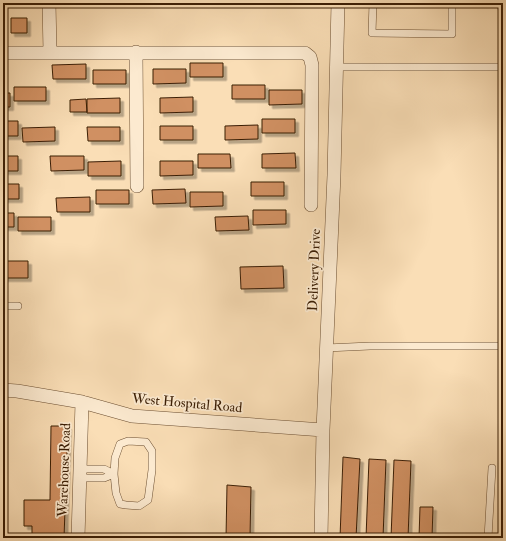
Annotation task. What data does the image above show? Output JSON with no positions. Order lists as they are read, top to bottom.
{
  "streets": {
    "street": ["Delivery Drive", "West Hospital Road", "Warehouse Road"]
  },
  "crossings": [
    ["Delivery Drive", "West Hospital Road"],
    ["West Hospital Road", "Warehouse Road"]
  ]
}
